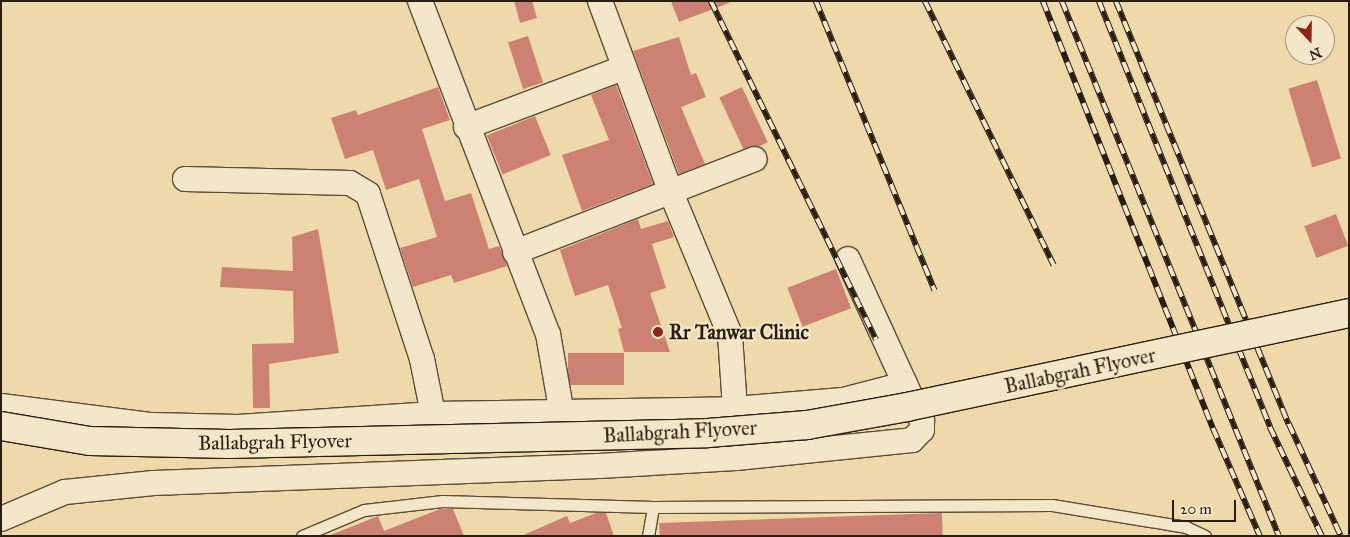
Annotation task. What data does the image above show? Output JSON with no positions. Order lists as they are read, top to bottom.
{
  "streets": {
    "main road": ["Ballabgrah Flyover"]
  },
  "places": ["Rr Tanwar Clinic"],
  "scale_bar": "20 m",
  "north": "bottom"
}
